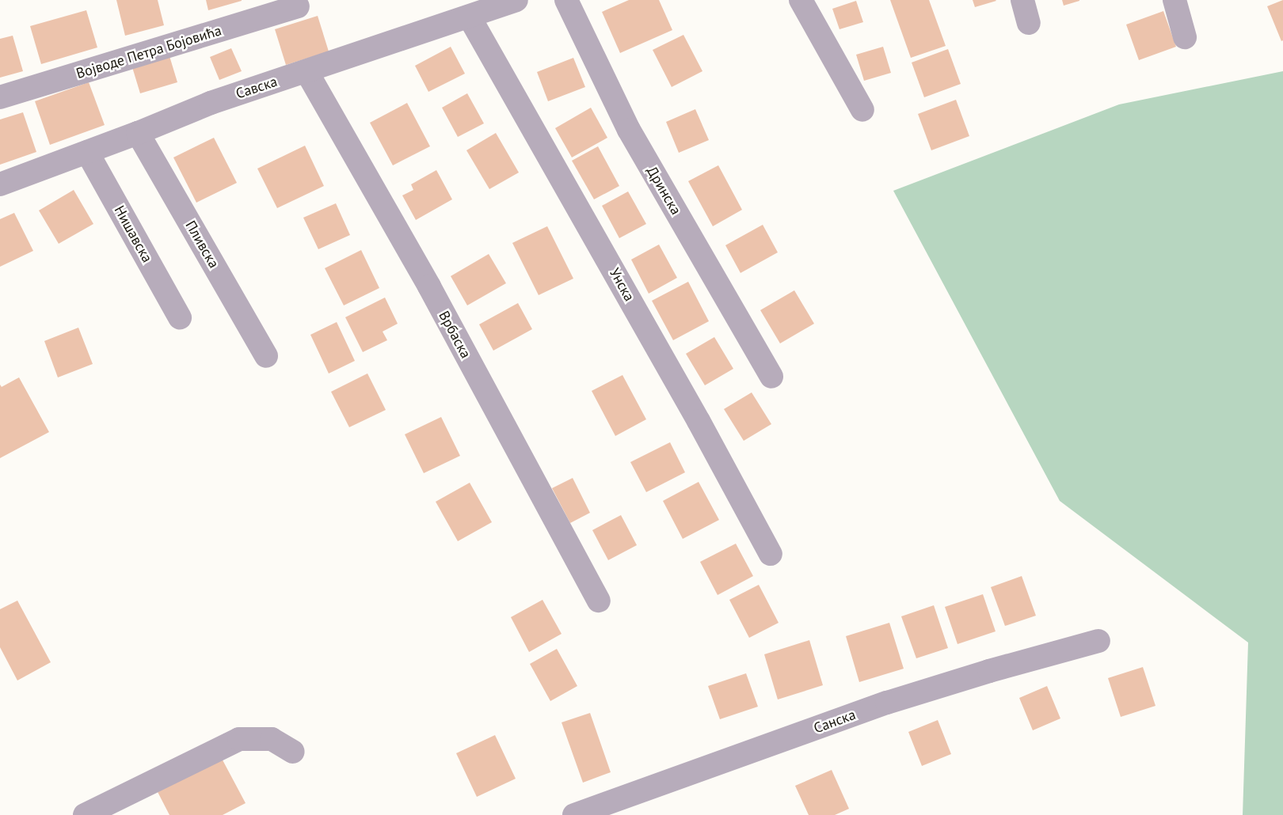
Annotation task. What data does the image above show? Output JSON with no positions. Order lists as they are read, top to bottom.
{
  "streets": {
    "street": [
      "Војводе Петра Бојовића",
      "Савска",
      "Дринска",
      "Нишавска",
      "Пливска",
      "Унска",
      "Врбаска",
      "Санска"
    ]
  },
  "crossings": [
    ["Савска", "Нишавска"],
    ["Савска", "Пливска"],
    ["Савска", "Унска"],
    ["Савска", "Врбаска"]
  ]
}
